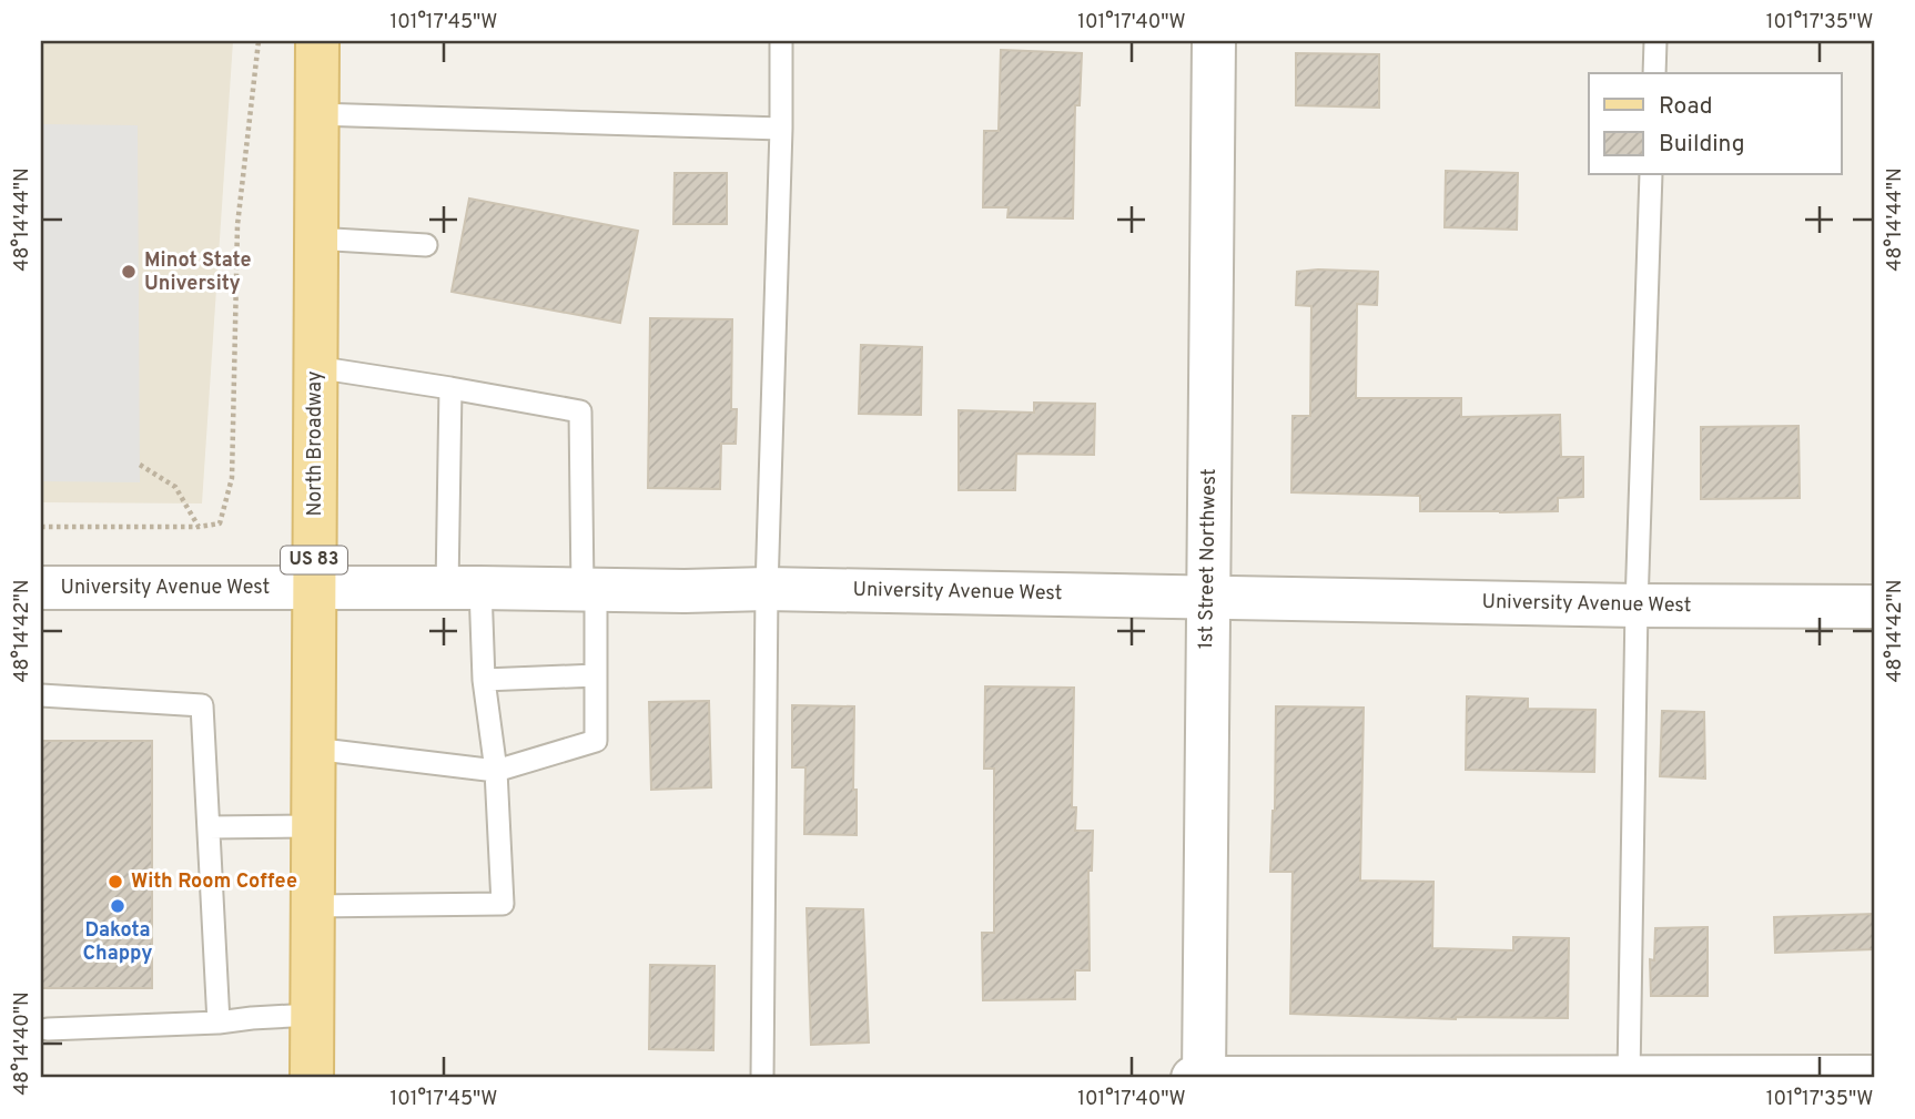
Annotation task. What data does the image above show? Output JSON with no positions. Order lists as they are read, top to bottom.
{
  "streets": {
    "main road": ["North Broadway", "US 83"],
    "street": ["1st Street Northwest", "University Avenue West"]
  },
  "crossings": [
    ["North Broadway", "University Avenue West"],
    ["1st Street Northwest", "University Avenue West"]
  ],
  "places": ["Minot State University", "With Room Coffee", "Dakota Chappy"],
  "legend": ["Road", "Building"],
  "coordinates": [
    "101°17'45\"W",
    "101°17'40\"W",
    "101°17'35\"W",
    "48°14'44\"N",
    "48°14'42\"N",
    "48°14'40\"N"
  ]
}
